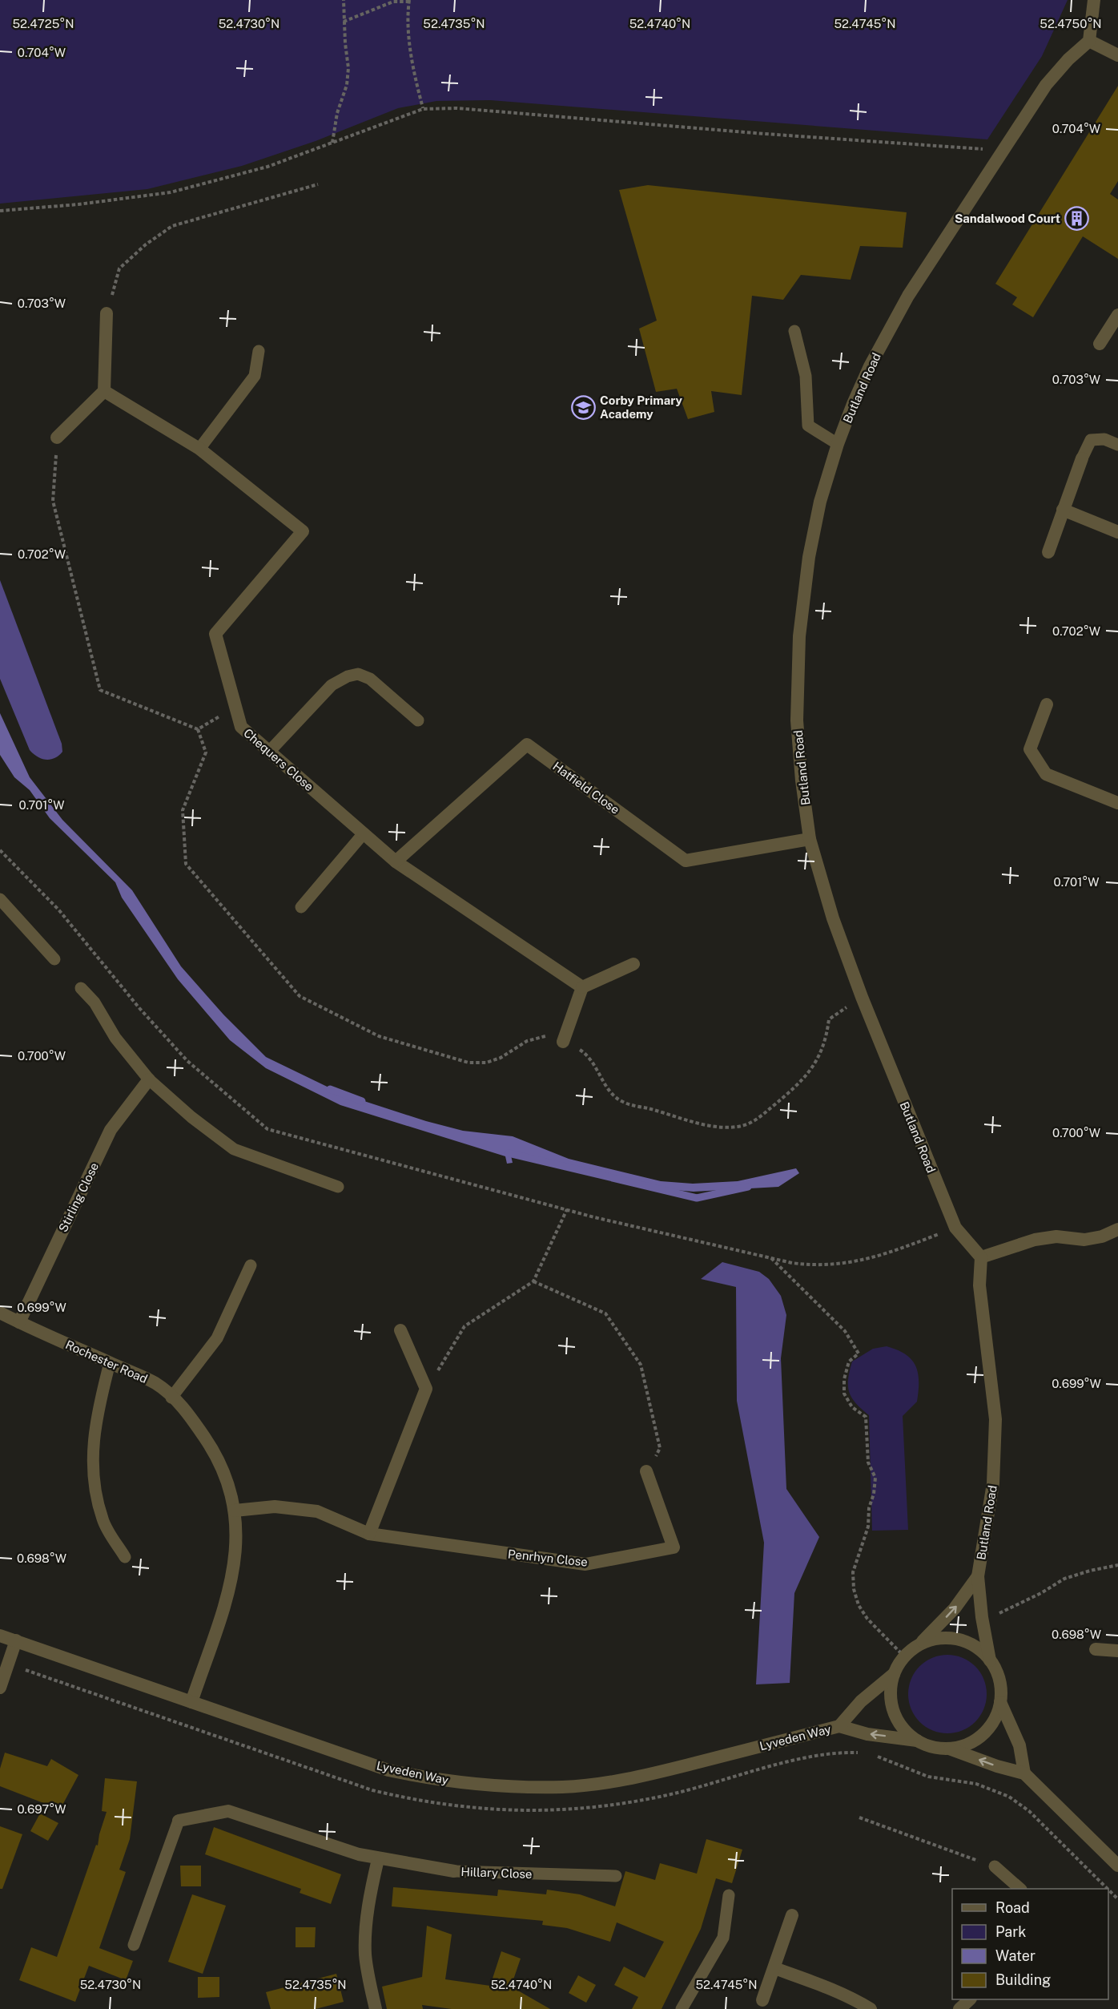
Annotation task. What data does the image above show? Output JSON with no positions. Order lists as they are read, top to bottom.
{
  "streets": {
    "street": [
      "Butland Road",
      "Chequers Close",
      "Hatfield Close",
      "Stirling Close",
      "Rochester Road",
      "Penrhyn Close",
      "Lyveden Way",
      "Hillary Close"
    ]
  },
  "crossings": [
    ["Butland Road", "Hatfield Close"],
    ["Butland Road", "Lyveden Way"],
    ["Chequers Close", "Hatfield Close"],
    ["Stirling Close", "Rochester Road"],
    ["Rochester Road", "Penrhyn Close"],
    ["Rochester Road", "Lyveden Way"]
  ],
  "places": {
    "building": ["Sandalwood Court"],
    "school or university": ["Corby Primary Academy"]
  },
  "legend": [
    "Road",
    "Park",
    "Water",
    "Building"
  ],
  "coordinates": [
    "52.4725°N",
    "52.4730°N",
    "52.4735°N",
    "52.4740°N",
    "52.4745°N",
    "52.4750°N",
    "0.704°W",
    "0.703°W",
    "0.702°W",
    "0.701°W",
    "0.700°W",
    "0.699°W",
    "0.698°W",
    "0.697°W"
  ]
}
